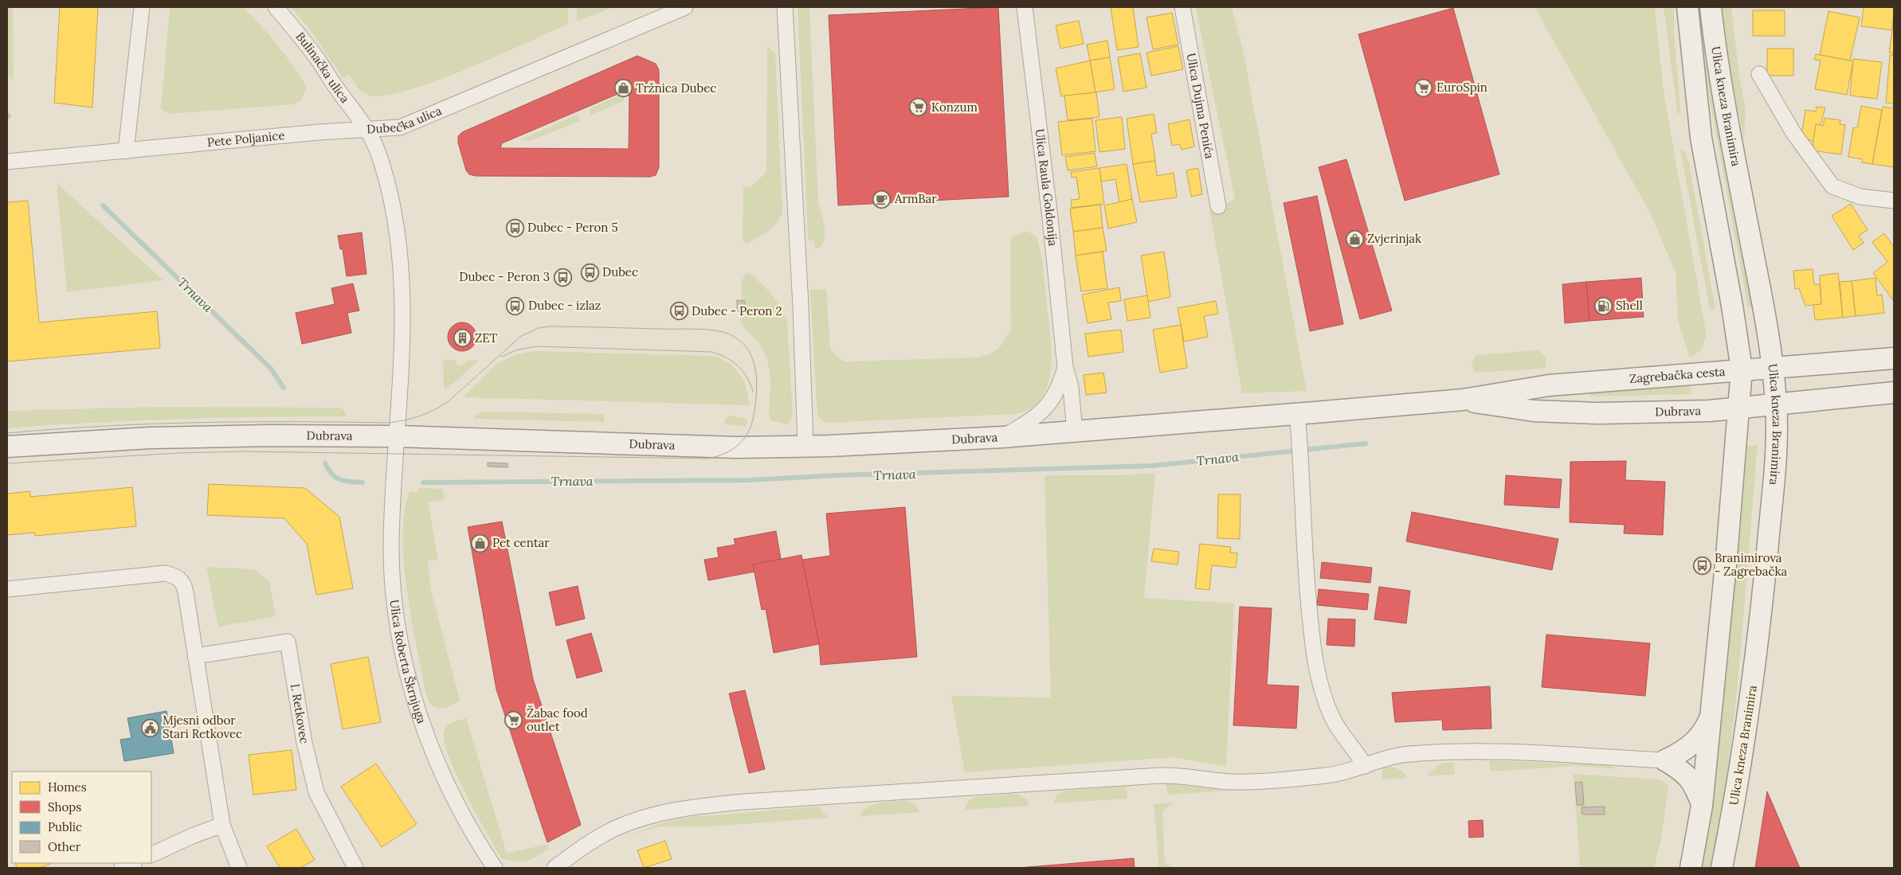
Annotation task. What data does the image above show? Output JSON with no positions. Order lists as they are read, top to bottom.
{
  "streets": {
    "main road": ["Ulica kneza Branimira", "Zagrebačka cesta", "Dubrava"],
    "street": [
      "Bulinačka ulica",
      "Ulica Dujma Penića",
      "Dubečka ulica",
      "Pete Poljanice",
      "Ulica Raula Goldonija",
      "Ulica Roberta Škrnjuga",
      "I. Retkovec"
    ]
  },
  "crossings": [
    ["Bulinačka ulica", "Dubečka ulica"],
    ["Bulinačka ulica", "Pete Poljanice"],
    ["Ulica kneza Branimira", "Zagrebačka cesta"],
    ["Ulica kneza Branimira", "Dubrava"],
    ["Dubečka ulica", "Pete Poljanice"],
    ["Dubečka ulica", "Dubrava"],
    ["Dubečka ulica", "Ulica Roberta Škrnjuga"],
    ["Ulica Raula Goldonija", "Dubrava"],
    ["Zagrebačka cesta", "Dubrava"],
    ["Dubrava", "Ulica Roberta Škrnjuga"]
  ],
  "water": ["Trnava"],
  "places": {
    "supermarket": ["EuroSpin", "Konzum", "Žabac food outlet"],
    "shop": ["Tržnica Dubec", "Zvjerinjak", "Pet centar"],
    "cafe": ["ArmBar"],
    "bus stop": [
      "Dubec - Peron 5",
      "Dubec",
      "Dubec - Peron 3",
      "Dubec - izlaz",
      "Dubec - Peron 2",
      "Branimirova - Zagrebačka"
    ],
    "fuel station": ["Shell"],
    "building": ["ZET"],
    "public building": ["Mjesni odbor Stari Retkovec"]
  },
  "legend": [
    "Homes",
    "Shops",
    "Public",
    "Other"
  ]
}
